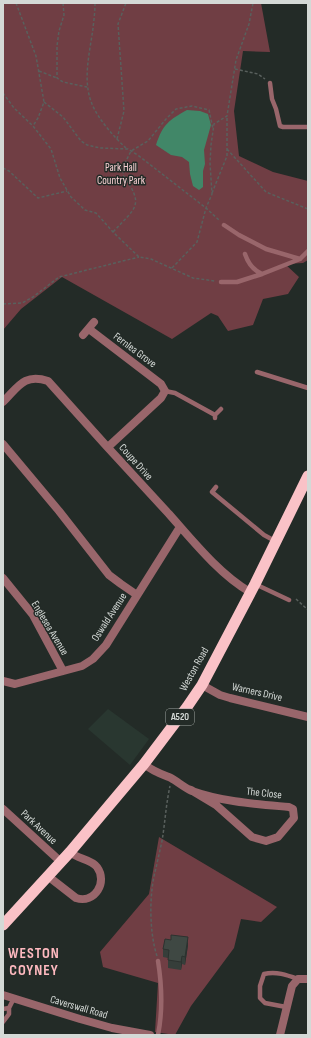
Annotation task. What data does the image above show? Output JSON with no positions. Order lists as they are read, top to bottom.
{
  "streets": {
    "highway": ["Weston Road", "A520"],
    "street": [
      "Fernlea Grove",
      "Coupe Drive",
      "Oswald Avenue",
      "Englesea Avenue",
      "Warners Drive",
      "The Close",
      "Park Avenue",
      "Caverswall Road"
    ]
  },
  "crossings": [
    ["Coupe Drive", "Oswald Avenue"],
    ["Coupe Drive", "Weston Road"],
    ["Oswald Avenue", "Englesea Avenue"],
    ["Weston Road", "Warners Drive"],
    ["Weston Road", "The Close"],
    ["Weston Road", "Park Avenue"]
  ],
  "districts": ["WESTON COYNEY"],
  "parks": ["Park Hall Country Park"]
}
